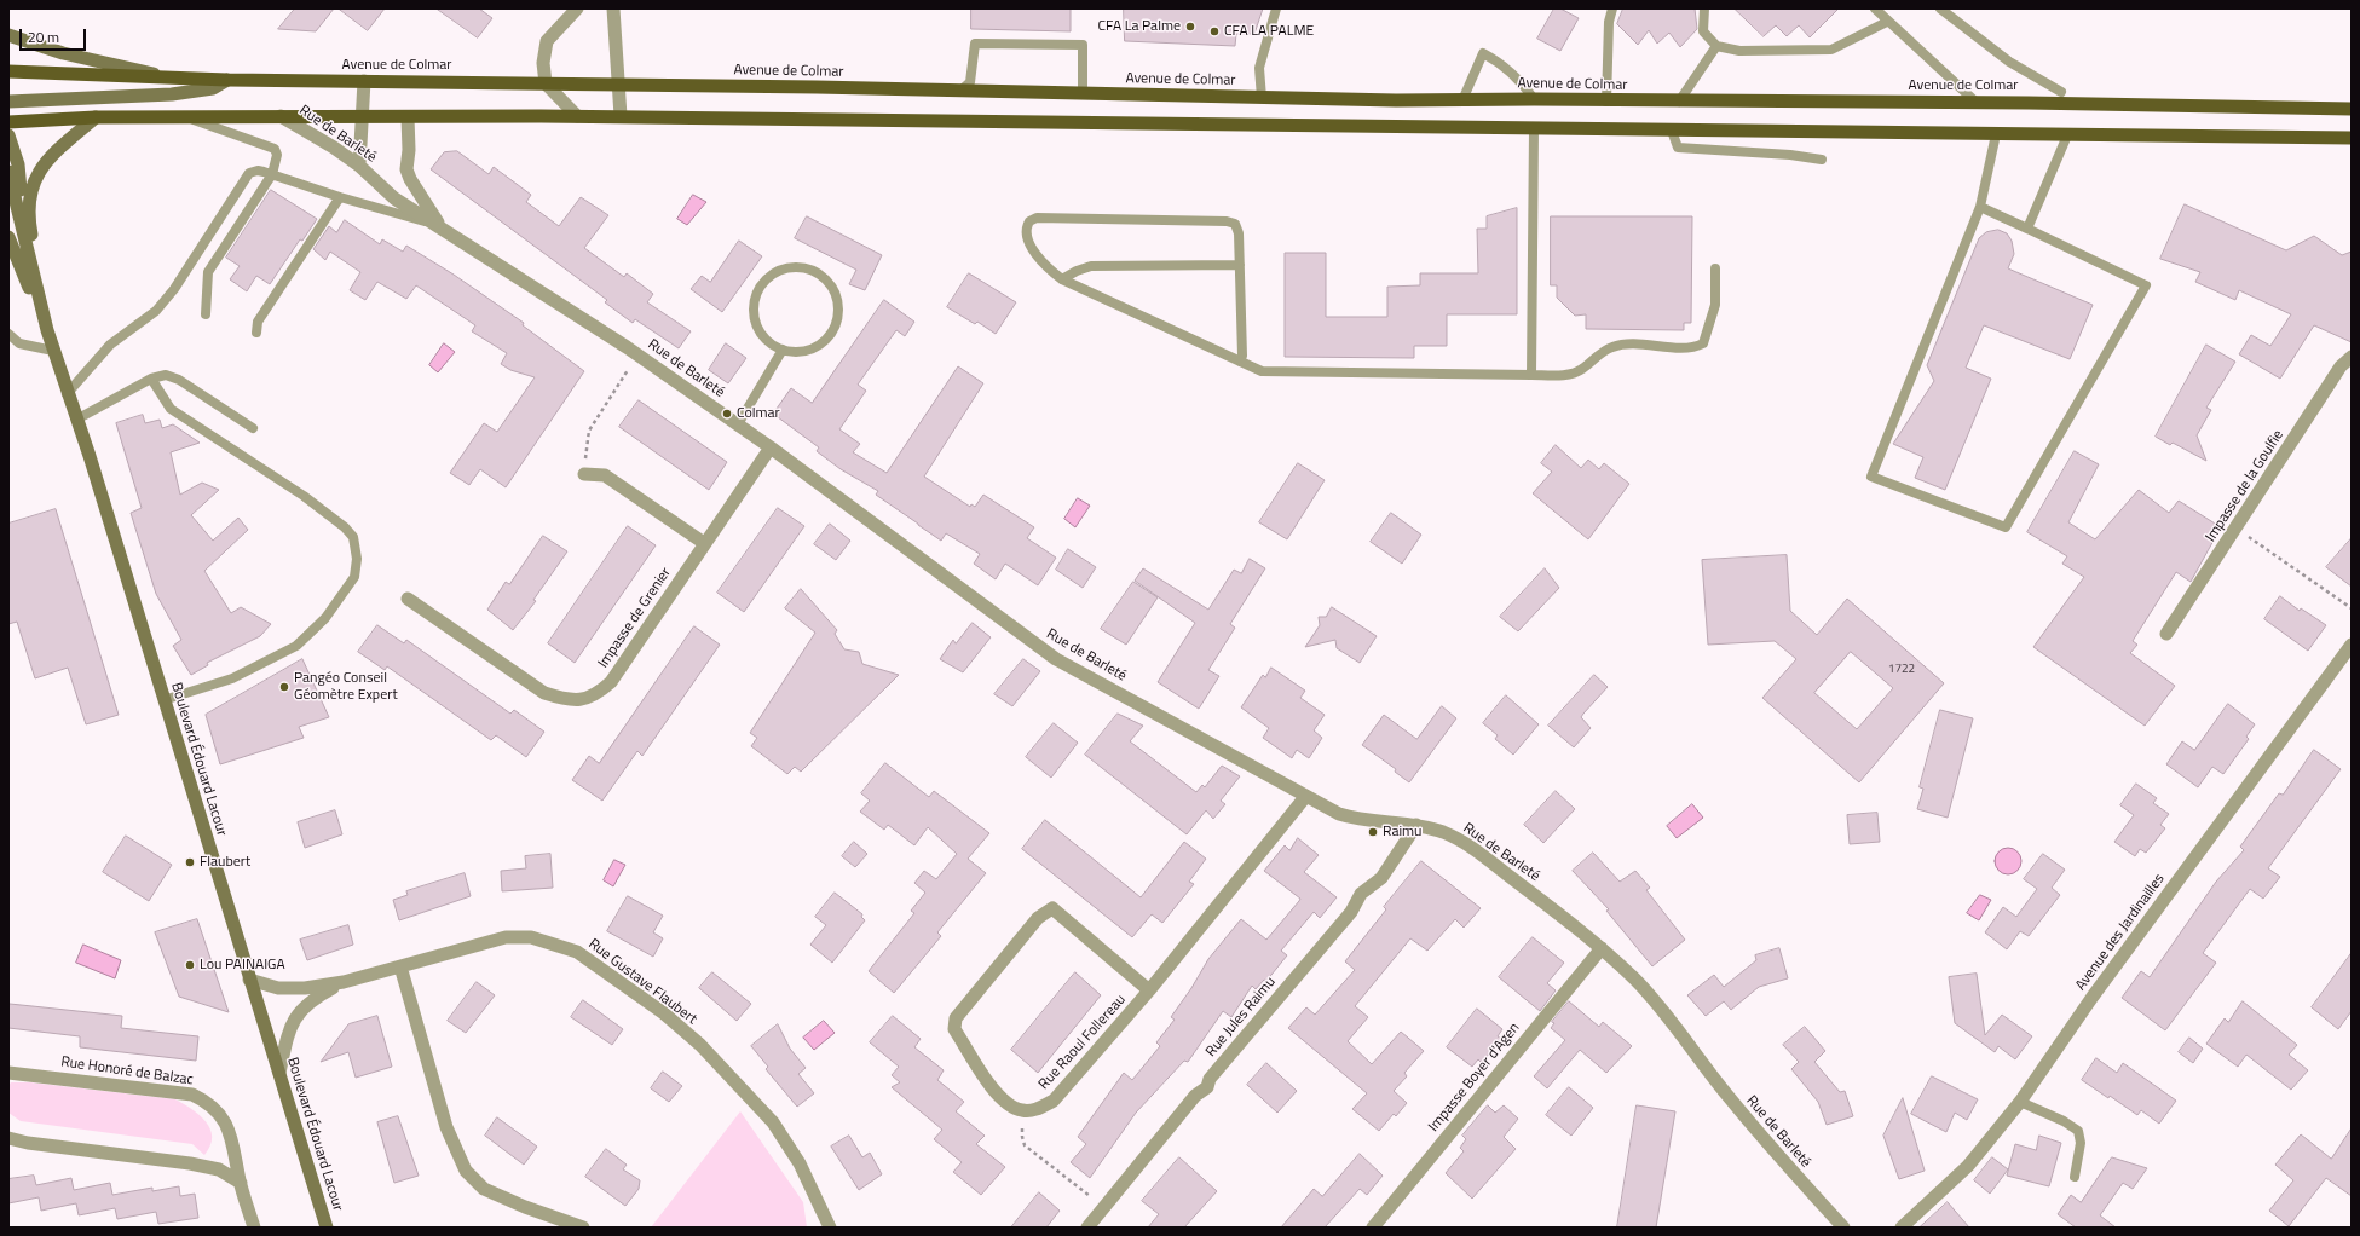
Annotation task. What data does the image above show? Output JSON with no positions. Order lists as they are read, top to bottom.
{
  "streets": {
    "main road": ["Avenue de Colmar", "Boulevard Édouard Lacour"],
    "street": [
      "Rue de Barleté",
      "Impasse de la Goulfie",
      "Impasse de Grenier",
      "Avenue des Jardinailles",
      "Rue Gustave Flaubert",
      "Rue Jules Raimu",
      "Rue Raoul Follereau",
      "Rue Honoré de Balzac",
      "Impasse Boyer d'Agen"
    ]
  },
  "crossings": [
    ["Rue de Barleté", "Impasse de Grenier"],
    ["Rue de Barleté", "Rue Jules Raimu"],
    ["Rue de Barleté", "Rue Raoul Follereau"],
    ["Rue de Barleté", "Impasse Boyer d'Agen"],
    ["Boulevard Édouard Lacour", "Rue Gustave Flaubert"]
  ],
  "places": [
    "CFA La Palme",
    "CFA LA PALME",
    "Colmar",
    "Pangéo Conseil Géomètre Expert",
    "Raimu",
    "Flaubert",
    "Lou PAINAIGA"
  ],
  "house_numbers": ["1722"],
  "scale_bar": "20 m"
}
